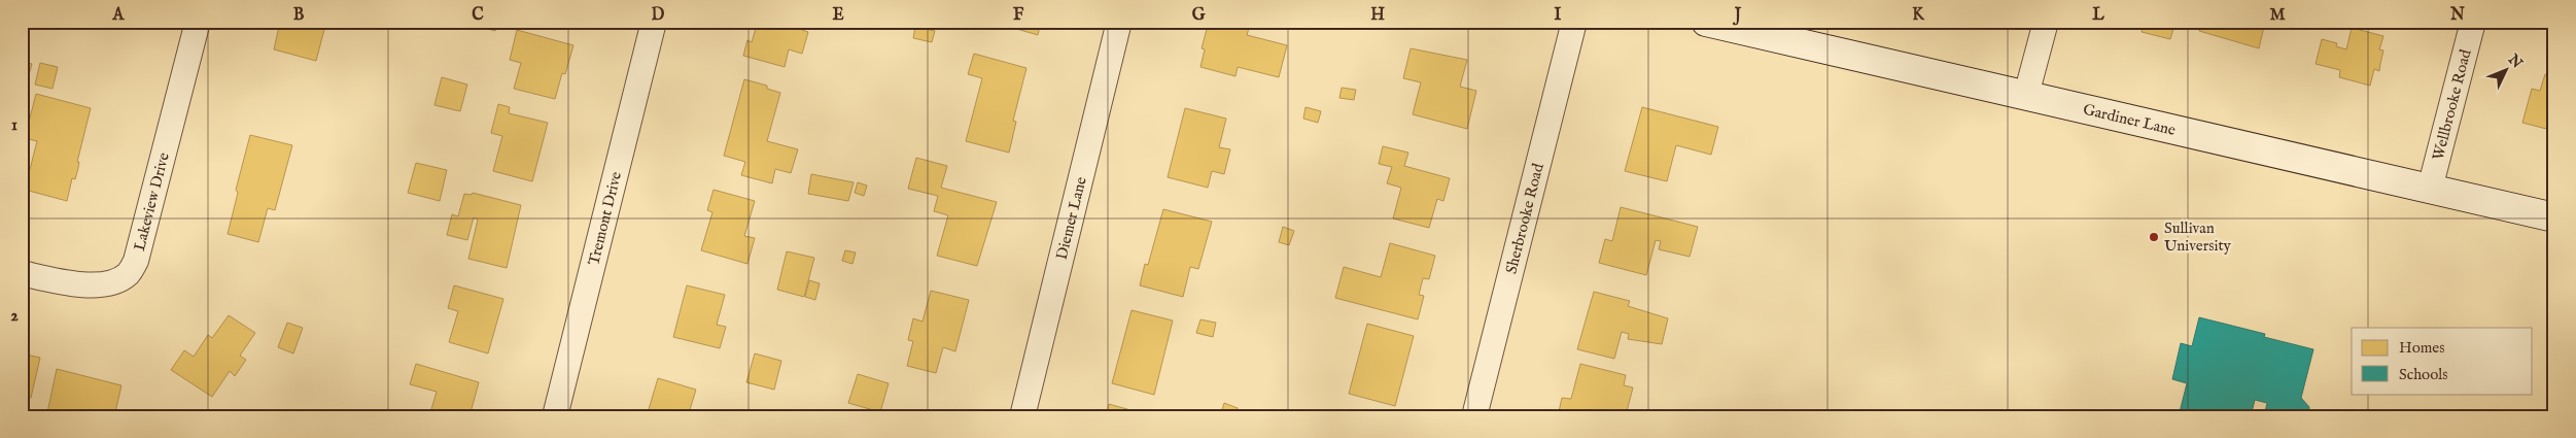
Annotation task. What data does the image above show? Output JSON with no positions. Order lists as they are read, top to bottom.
{
  "streets": {
    "main road": ["Gardiner Lane"],
    "street": [
      "Wellbrooke Road",
      "Lakeview Drive",
      "Tremont Drive",
      "Diemer Lane",
      "Sherbrooke Road"
    ]
  },
  "crossings": [
    ["Wellbrooke Road", "Gardiner Lane"]
  ],
  "places": ["Sullivan University"],
  "legend": ["Homes", "Schools"],
  "north": "top right",
  "grid": {
    "columns": [
      "A",
      "B",
      "C",
      "D",
      "E",
      "F",
      "G",
      "H",
      "I",
      "J",
      "K",
      "L",
      "M",
      "N"
    ],
    "rows": ["1", "2"]
  }
}
